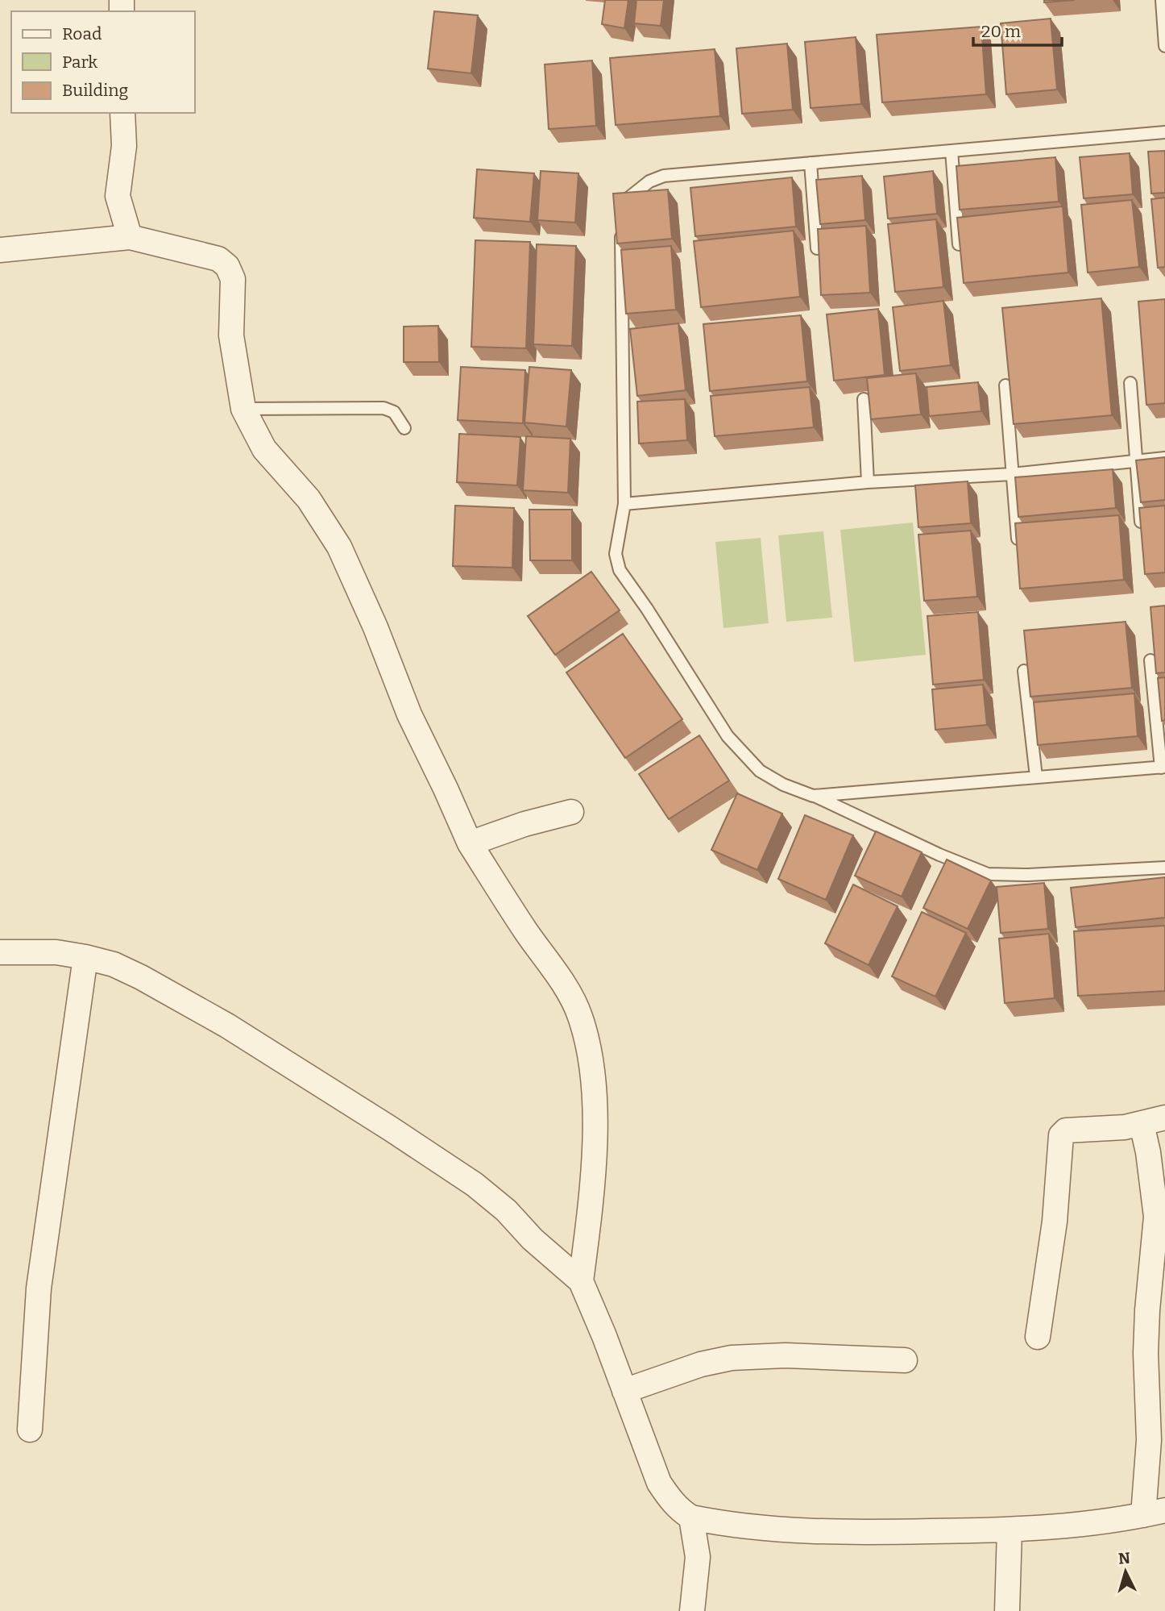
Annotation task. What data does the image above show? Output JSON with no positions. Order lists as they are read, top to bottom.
{
  "legend": ["Road", "Park", "Building"],
  "scale_bar": "20 m",
  "north": "top"
}
